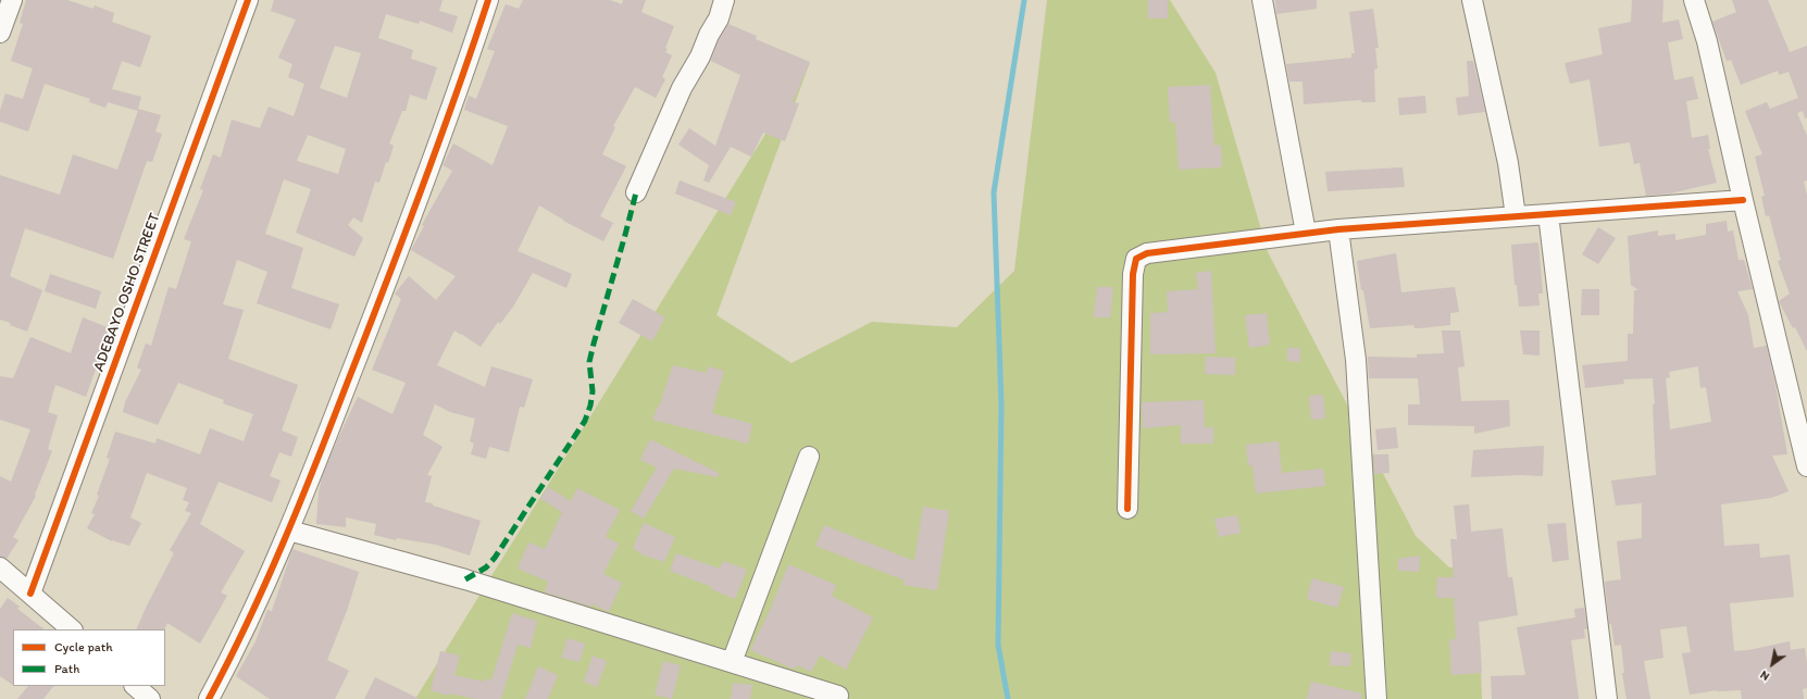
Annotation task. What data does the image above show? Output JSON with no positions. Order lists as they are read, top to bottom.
{
  "streets": {
    "street": ["ADEBAYO OSHO STREET"]
  },
  "legend": ["Cycle path", "Path"],
  "north": "bottom left"
}
